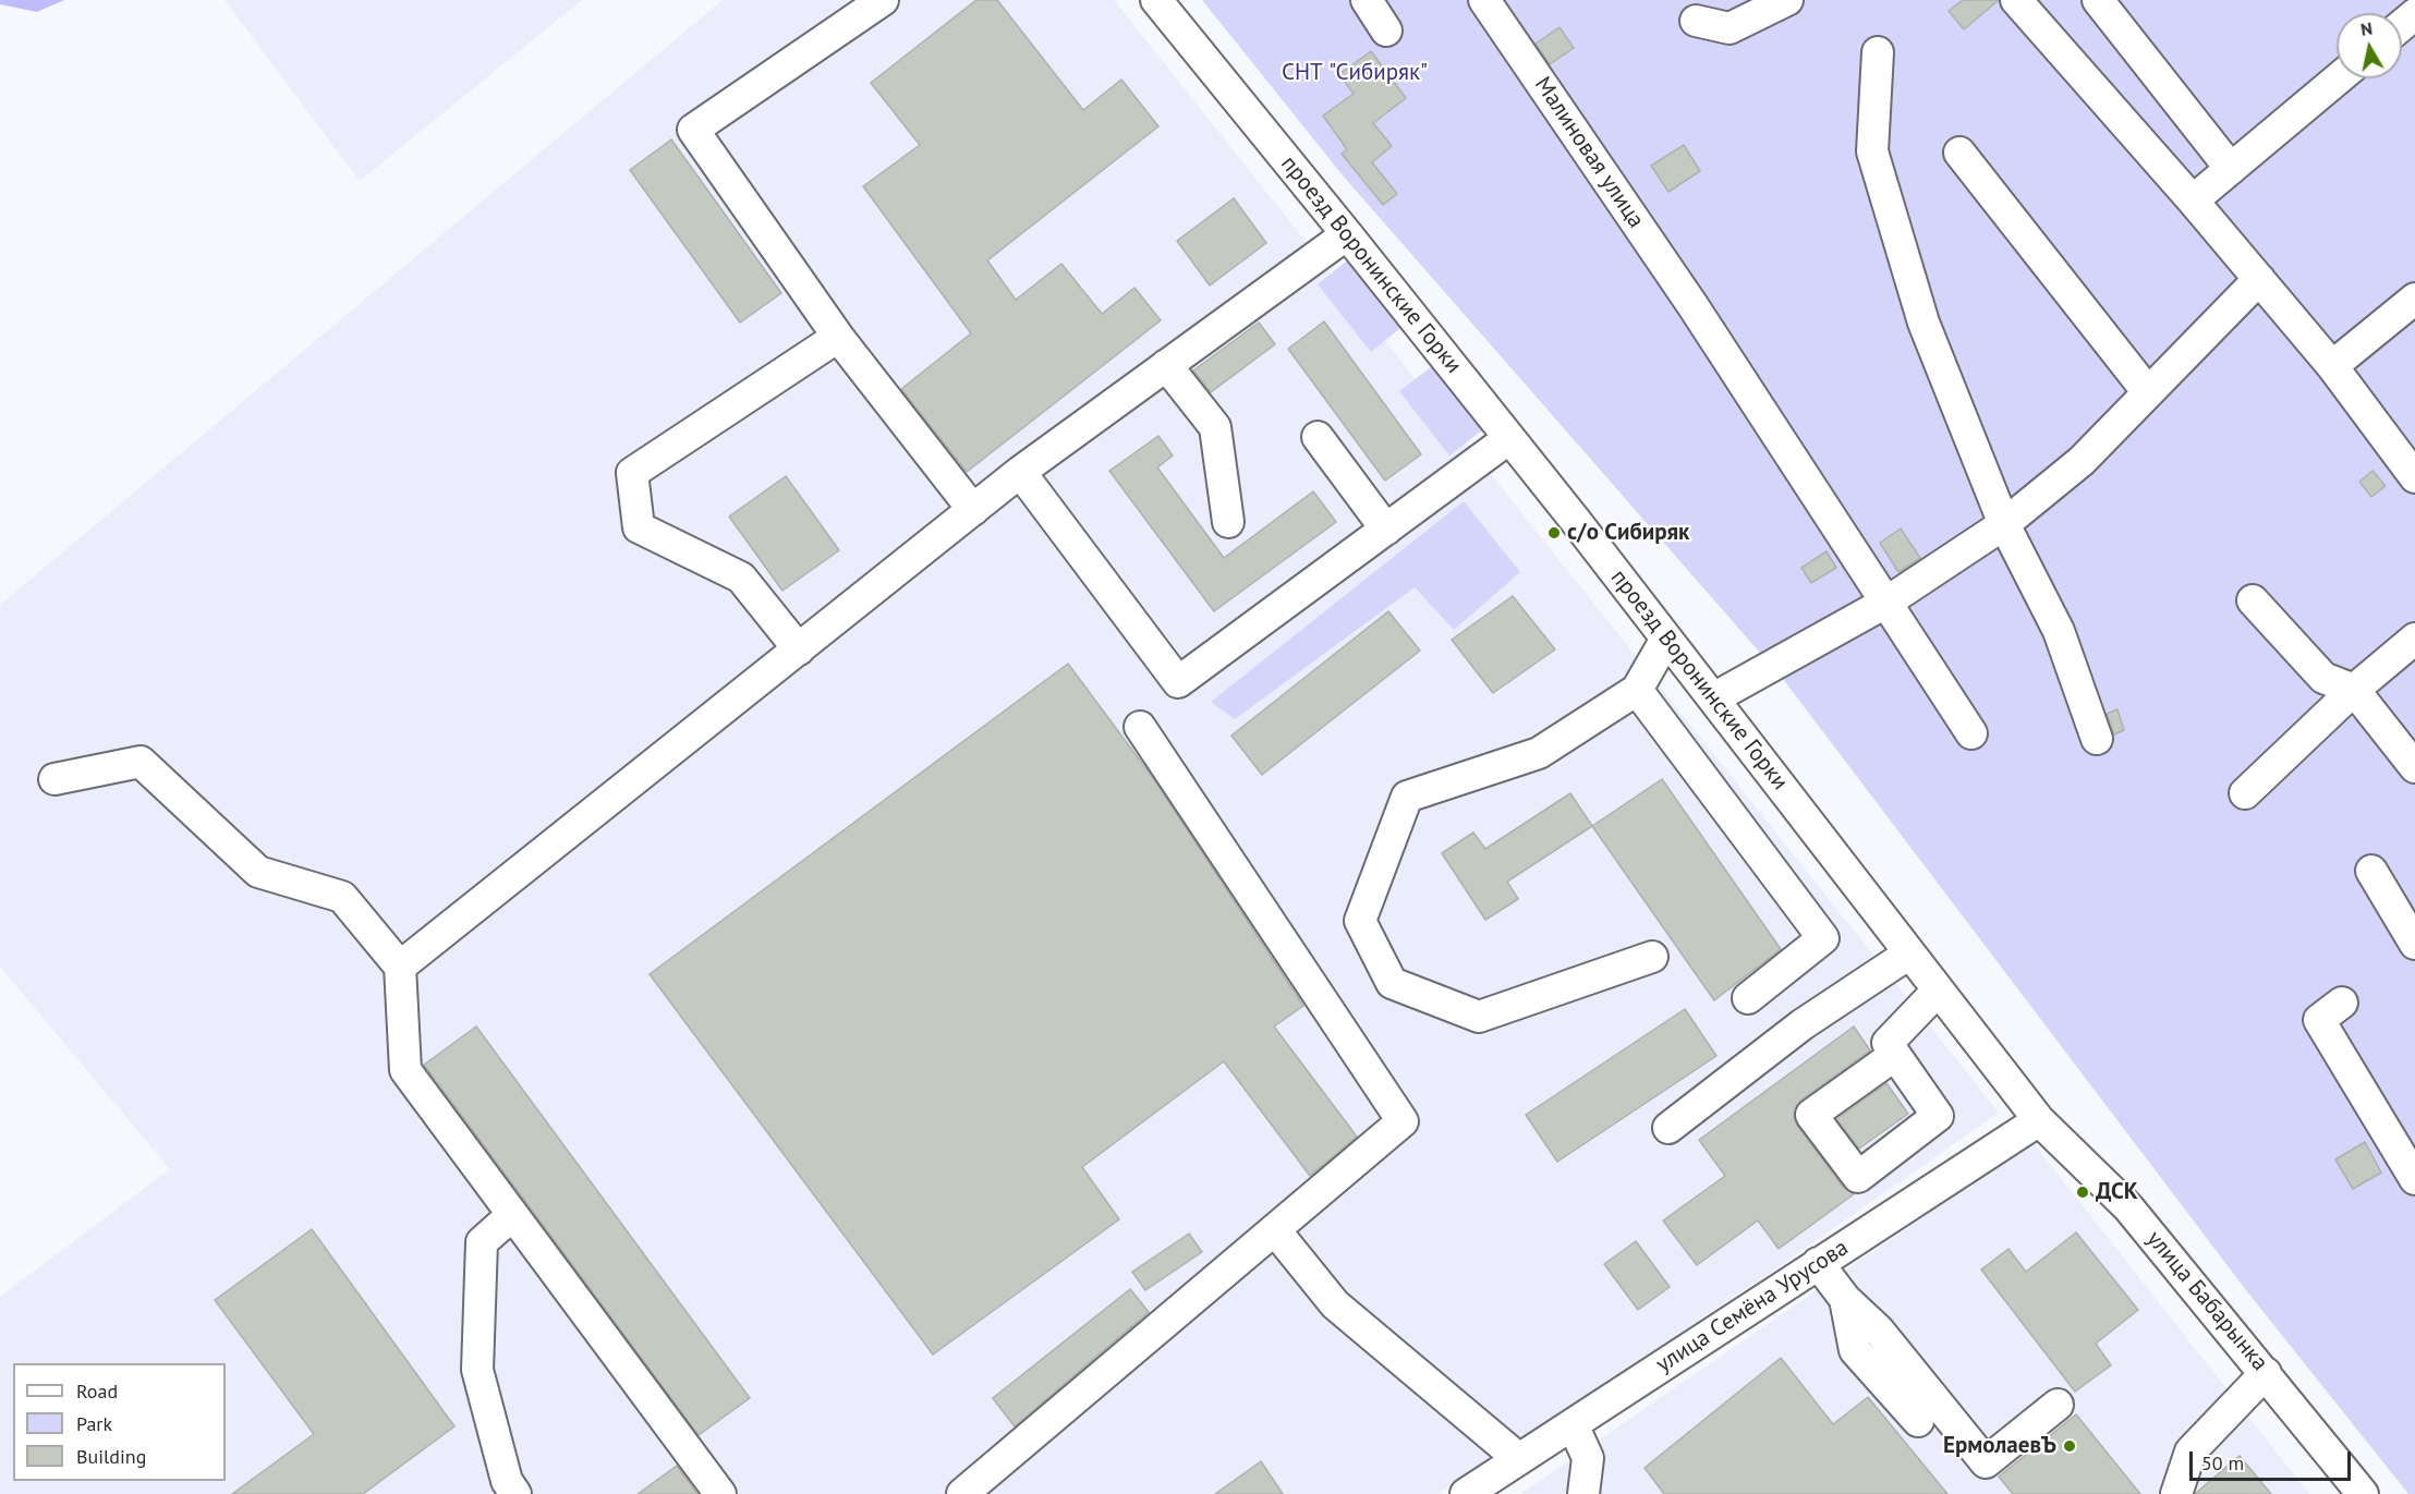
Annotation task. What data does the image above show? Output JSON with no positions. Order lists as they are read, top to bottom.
{
  "streets": {
    "street": [
      "Малиновая улица",
      "проезд Воронинские Горки",
      "улица Бабарынка",
      "улица Семёна Урусова"
    ]
  },
  "crossings": [
    ["проезд Воронинские Горки", "улица Бабарынка"],
    ["проезд Воронинские Горки", "улица Семёна Урусова"],
    ["улица Бабарынка", "улица Семёна Урусова"]
  ],
  "parks": ["СНТ \"Сибиряк\""],
  "places": ["с/о Сибиряк", "ДСК", "ЕрмолаевЪ"],
  "legend": ["Road", "Park", "Building"],
  "scale_bar": "50 m",
  "north": "top"
}
